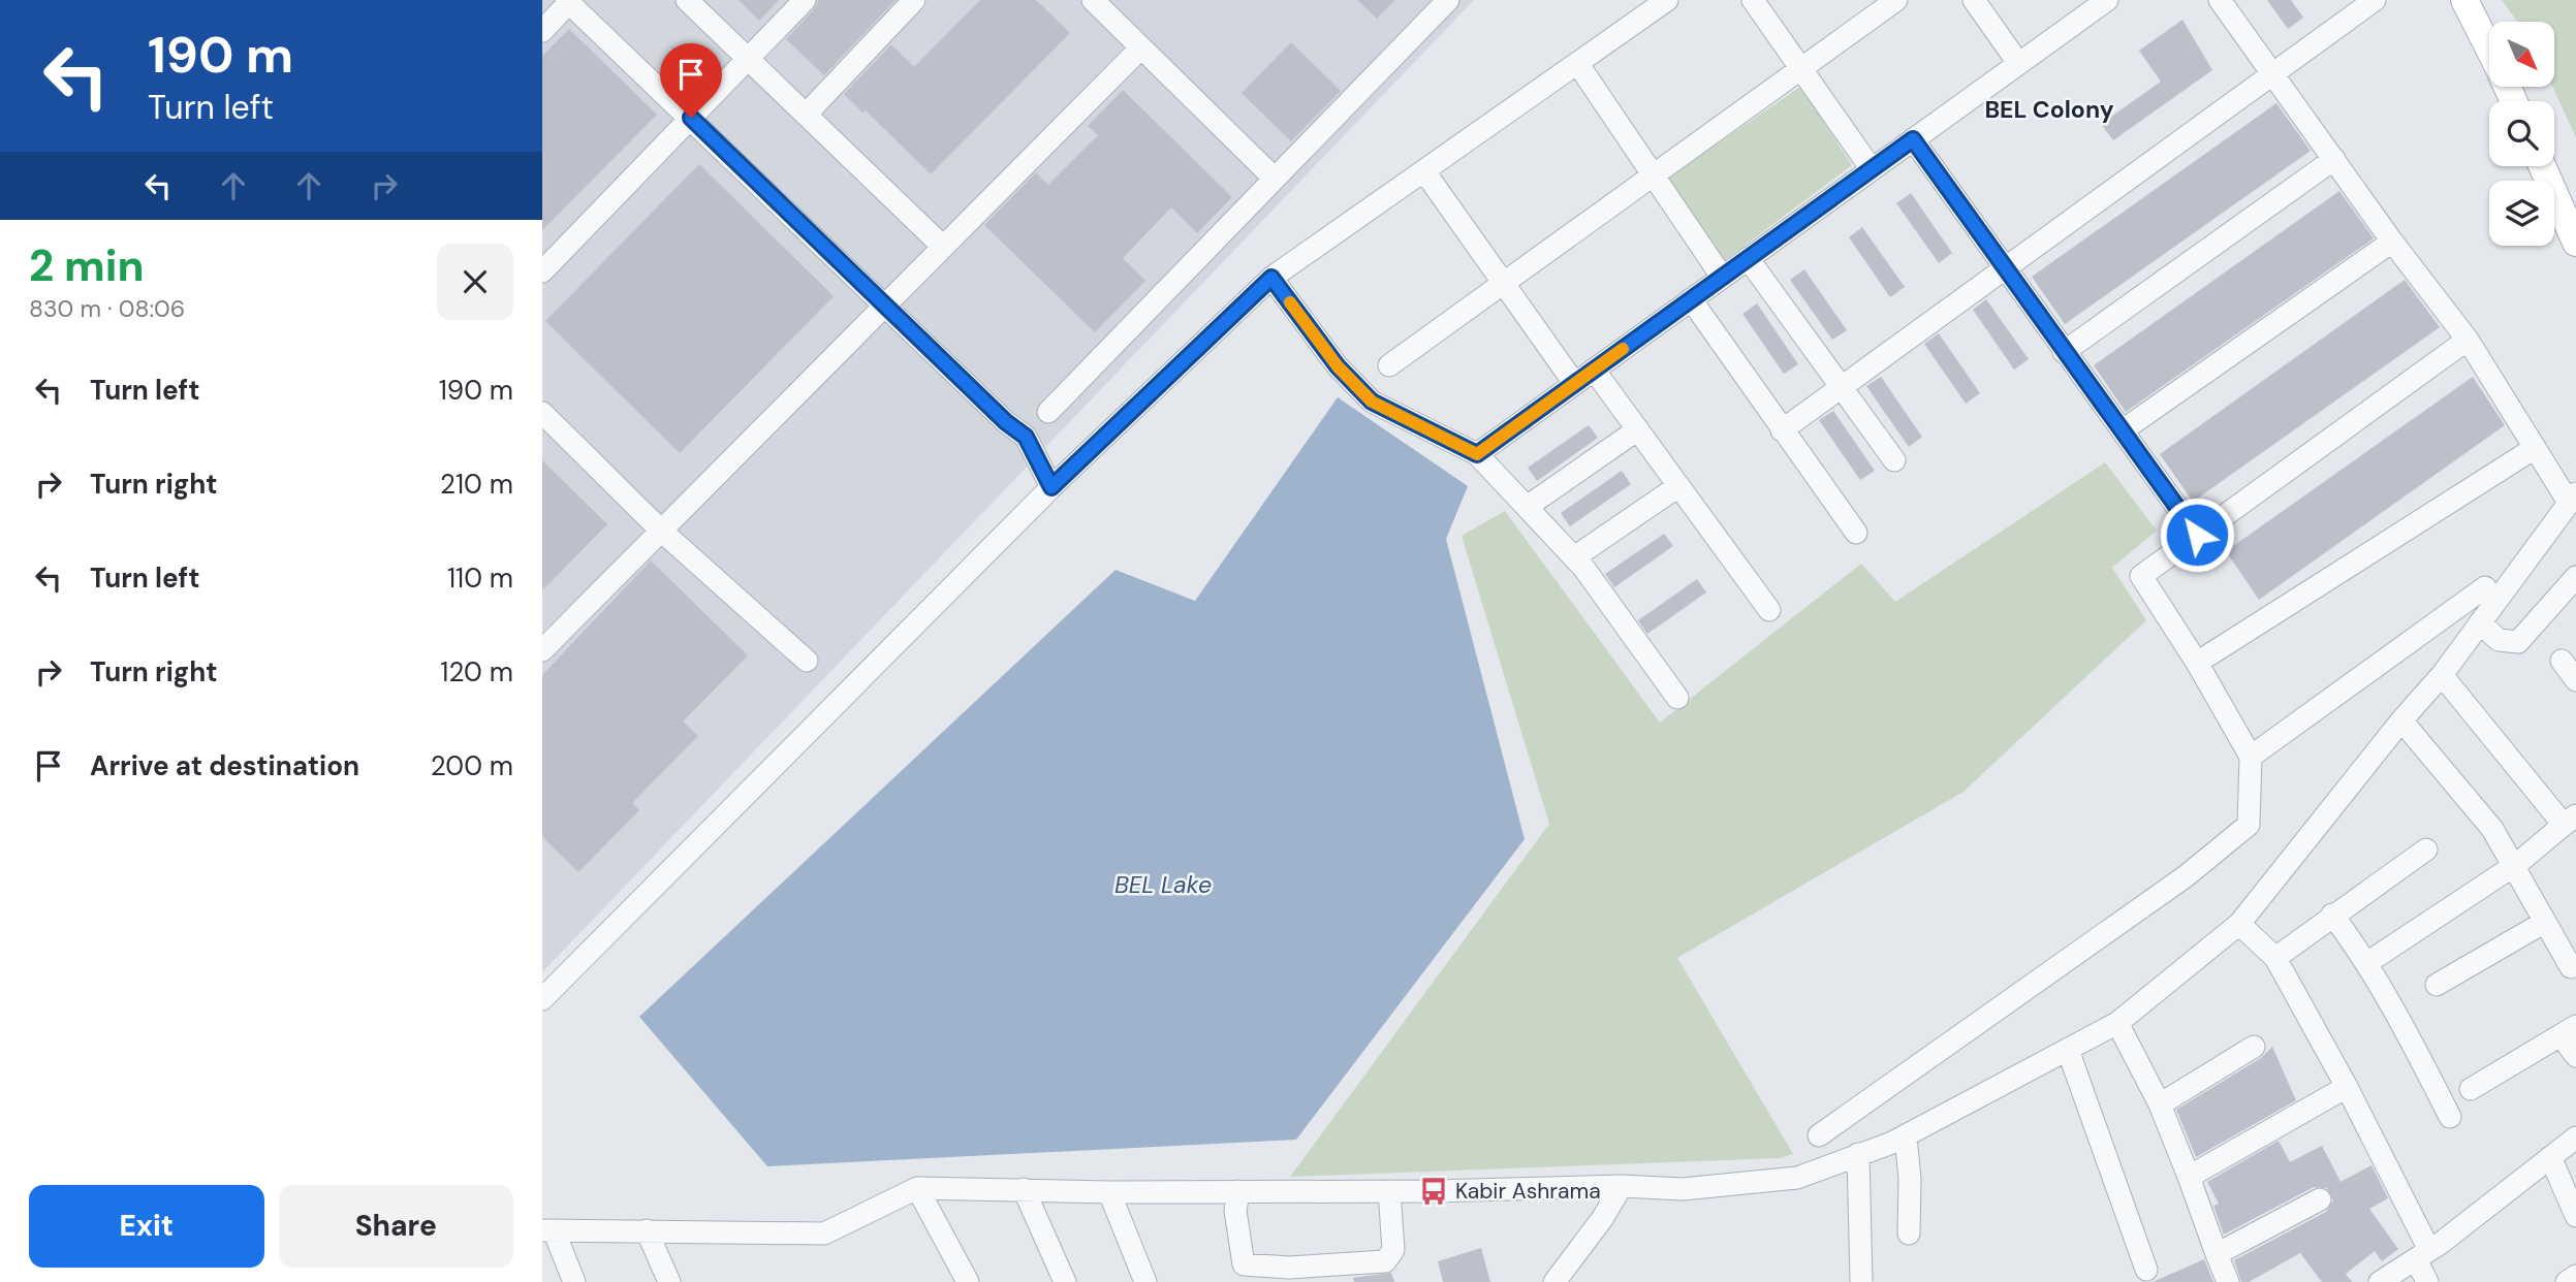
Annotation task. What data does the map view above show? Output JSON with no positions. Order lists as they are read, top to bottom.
{
  "districts": ["BEL Colony"],
  "water": ["BEL Lake"],
  "places": {
    "bus stop": ["Kabir Ashrama"]
  },
  "north": "bottom right",
  "page": {
    "turn": ["190 m", "Turn left"],
    "heading": ["2 min", "830 m · 08:06"],
    "list": [
      {
        "name": "Turn left",
        "value": "190 m"
      },
      {
        "name": "Turn right",
        "value": "210 m"
      },
      {
        "name": "Turn left",
        "value": "110 m"
      },
      {
        "name": "Turn right",
        "value": "120 m"
      },
      {
        "name": "Arrive at destination",
        "value": "200 m"
      }
    ],
    "buttons": ["Exit", "Share"]
  }
}
